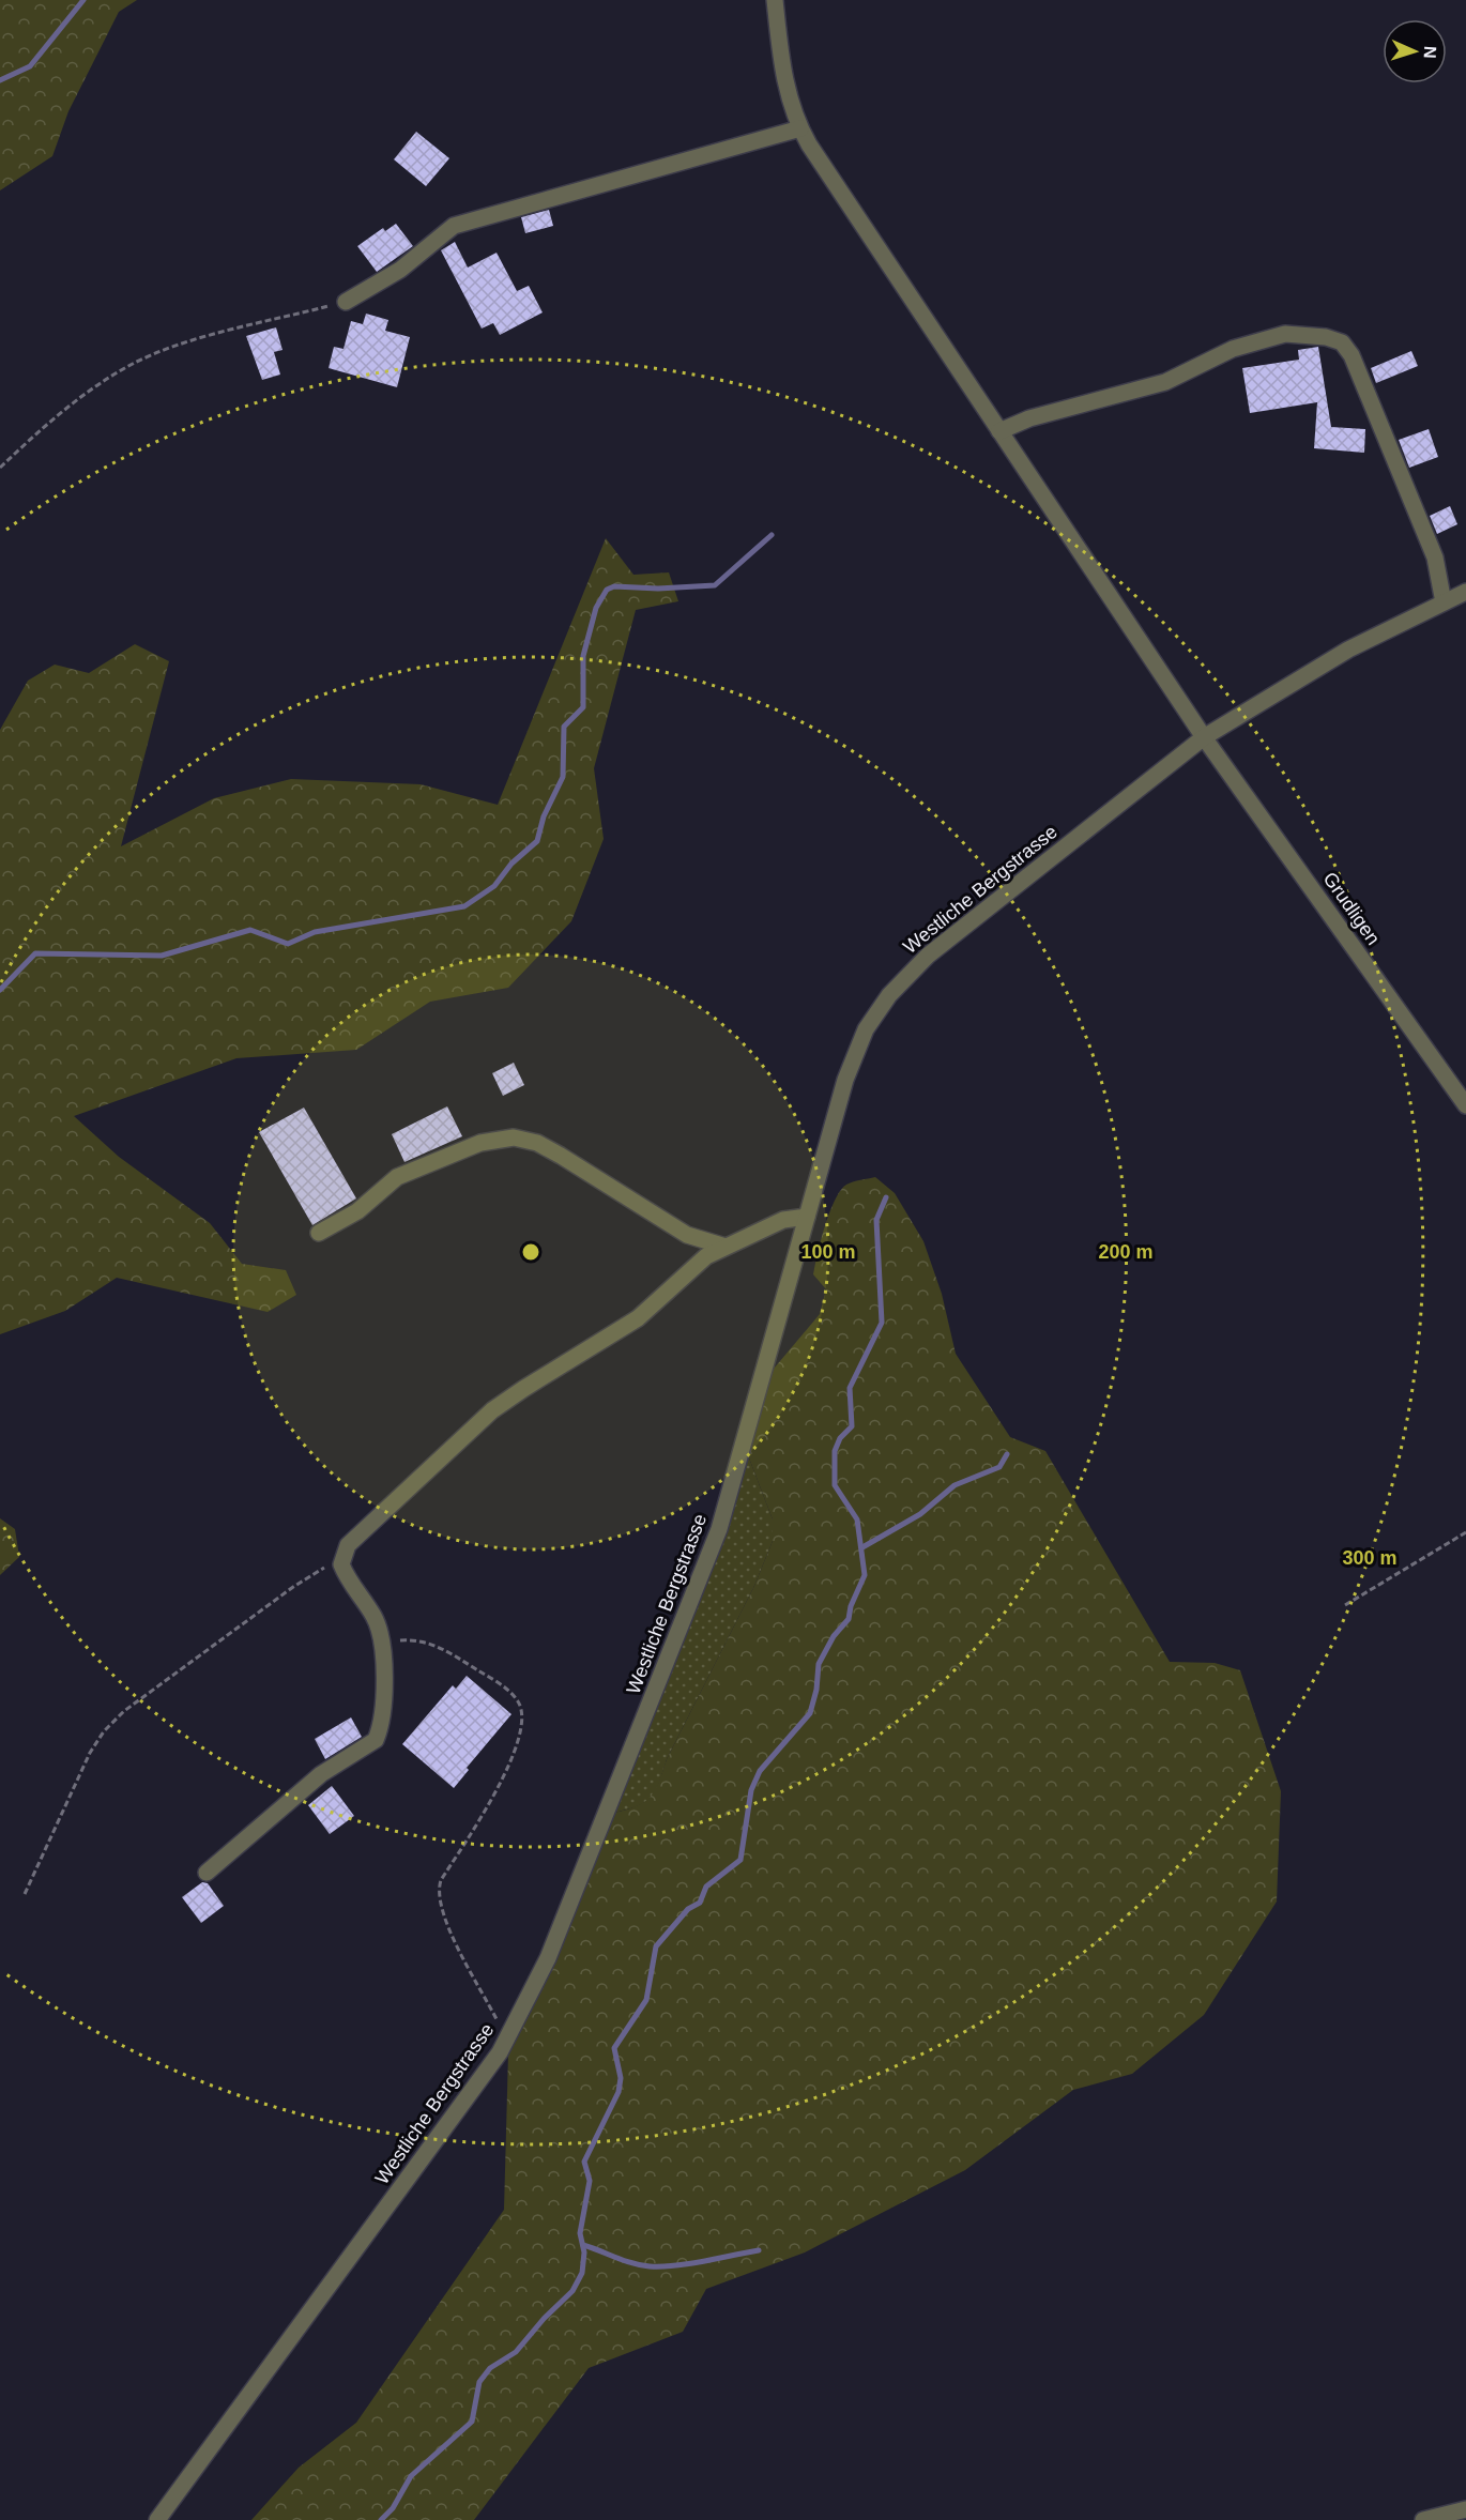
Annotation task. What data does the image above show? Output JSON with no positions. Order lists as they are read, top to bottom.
{
  "streets": {
    "street": ["Westliche Bergstrasse", "Grudligen"]
  },
  "crossings": [
    ["Westliche Bergstrasse", "Grudligen"]
  ],
  "north": "right",
  "rings": ["100 m", "200 m", "300 m"]
}
